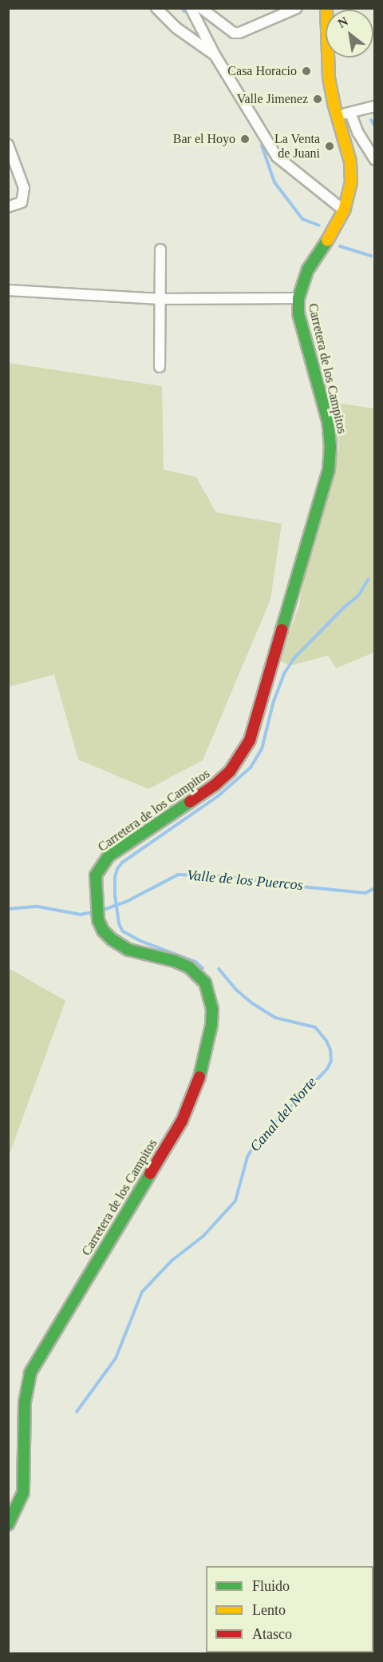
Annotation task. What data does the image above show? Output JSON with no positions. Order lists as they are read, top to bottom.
{
  "streets": {
    "main road": ["Carretera de los Campitos"]
  },
  "water": ["Valle de los Puercos", "Canal del Norte"],
  "places": [
    "Casa Horacio",
    "Valle Jimenez",
    "Bar el Hoyo",
    "La Venta de Juani"
  ],
  "legend": ["Fluido", "Lento", "Atasco"],
  "north": "top left"
}
